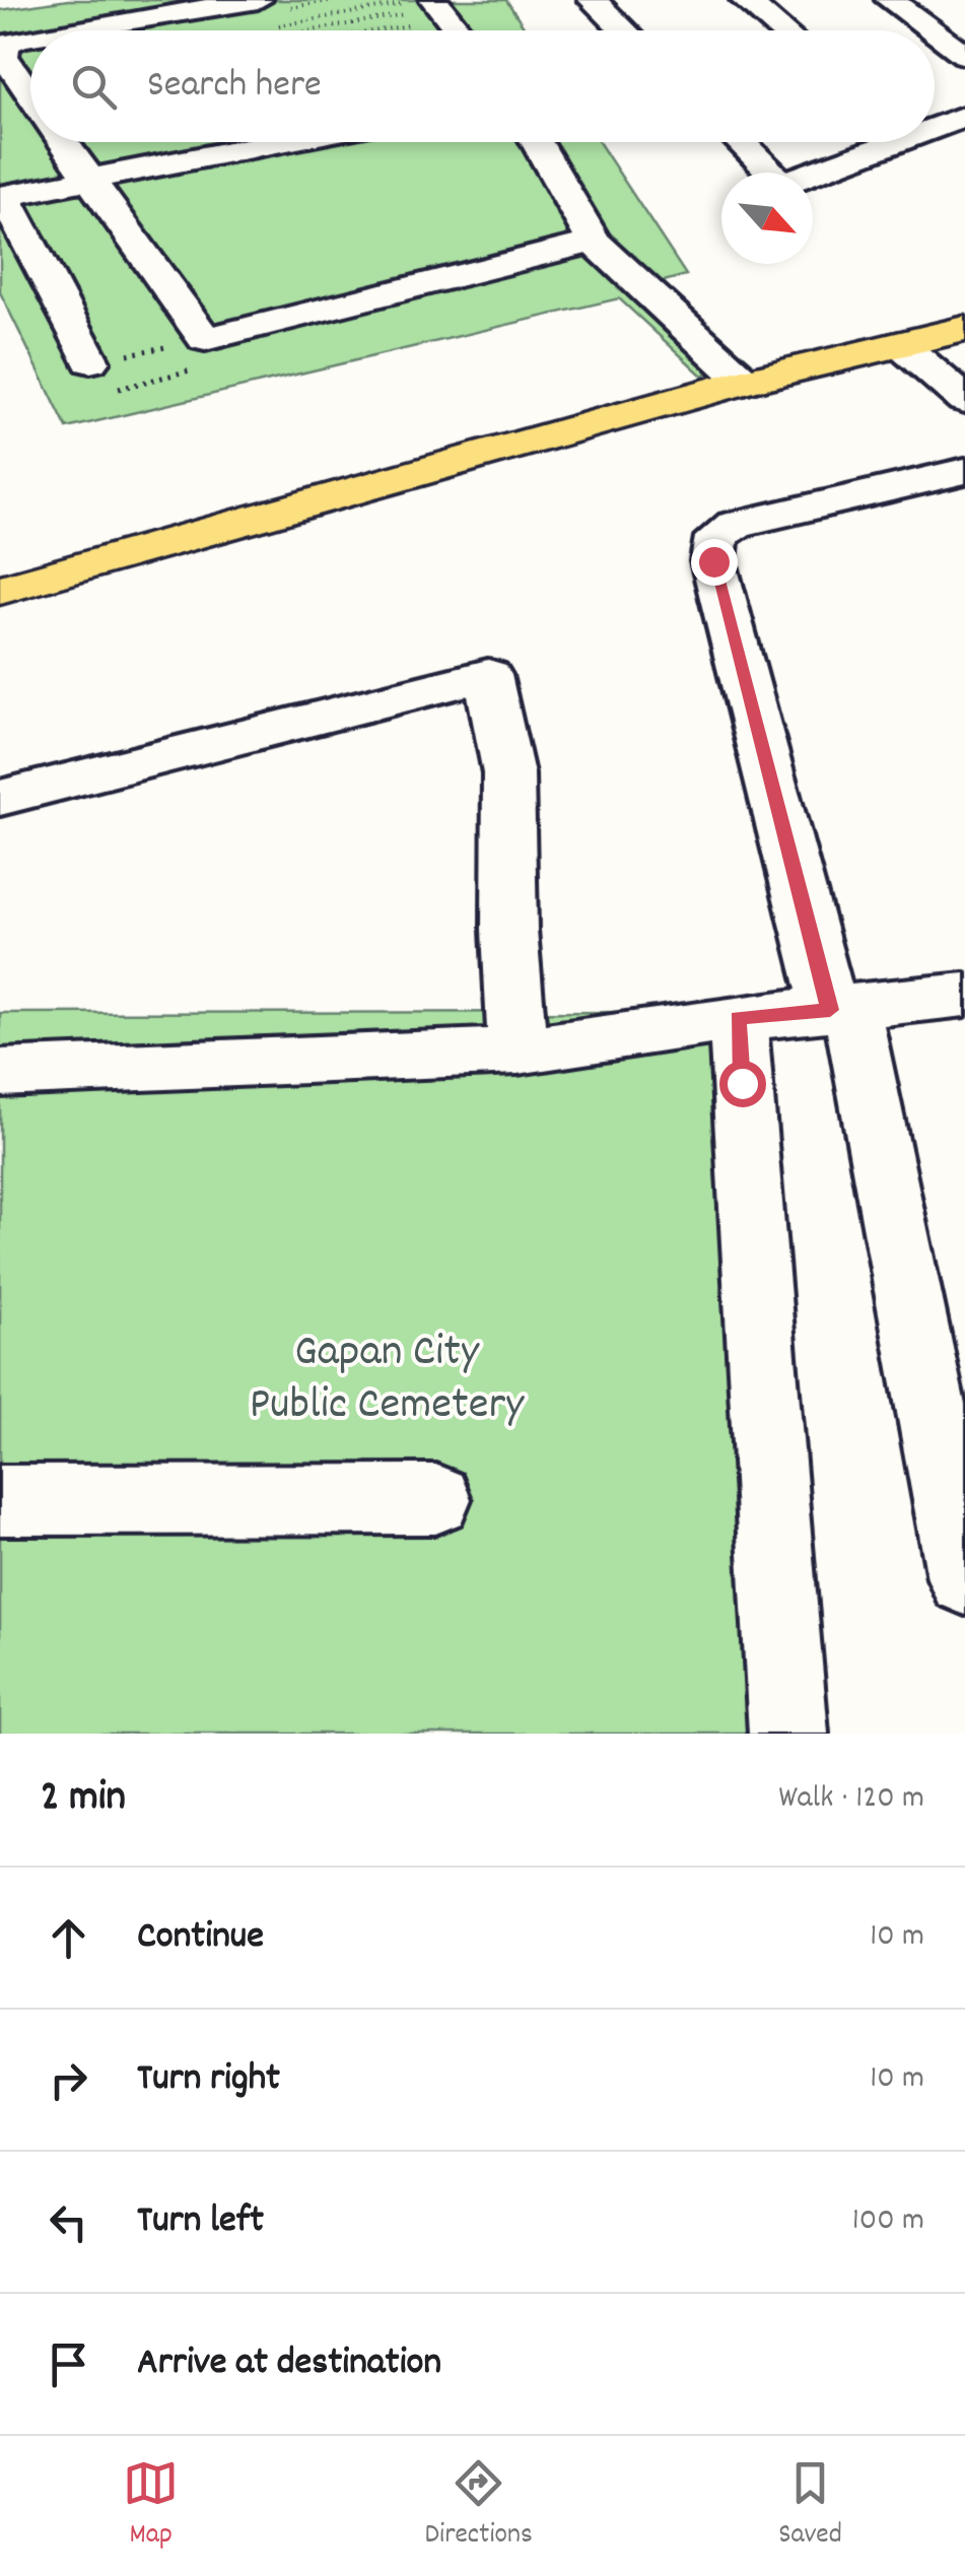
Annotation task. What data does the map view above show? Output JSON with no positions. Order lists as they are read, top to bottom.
{
  "parks": ["Gapan City Public Cemetery"],
  "north": "bottom right",
  "page": {
    "search": "Search here",
    "heading": ["2 min", "Walk · 120 m"],
    "list": [
      ["Continue", "10 m"],
      ["Turn right", "10 m"],
      ["Turn left", "100 m"],
      "Arrive at destination"
    ],
    "nav": ["Map", "Directions", "Saved"]
  }
}
